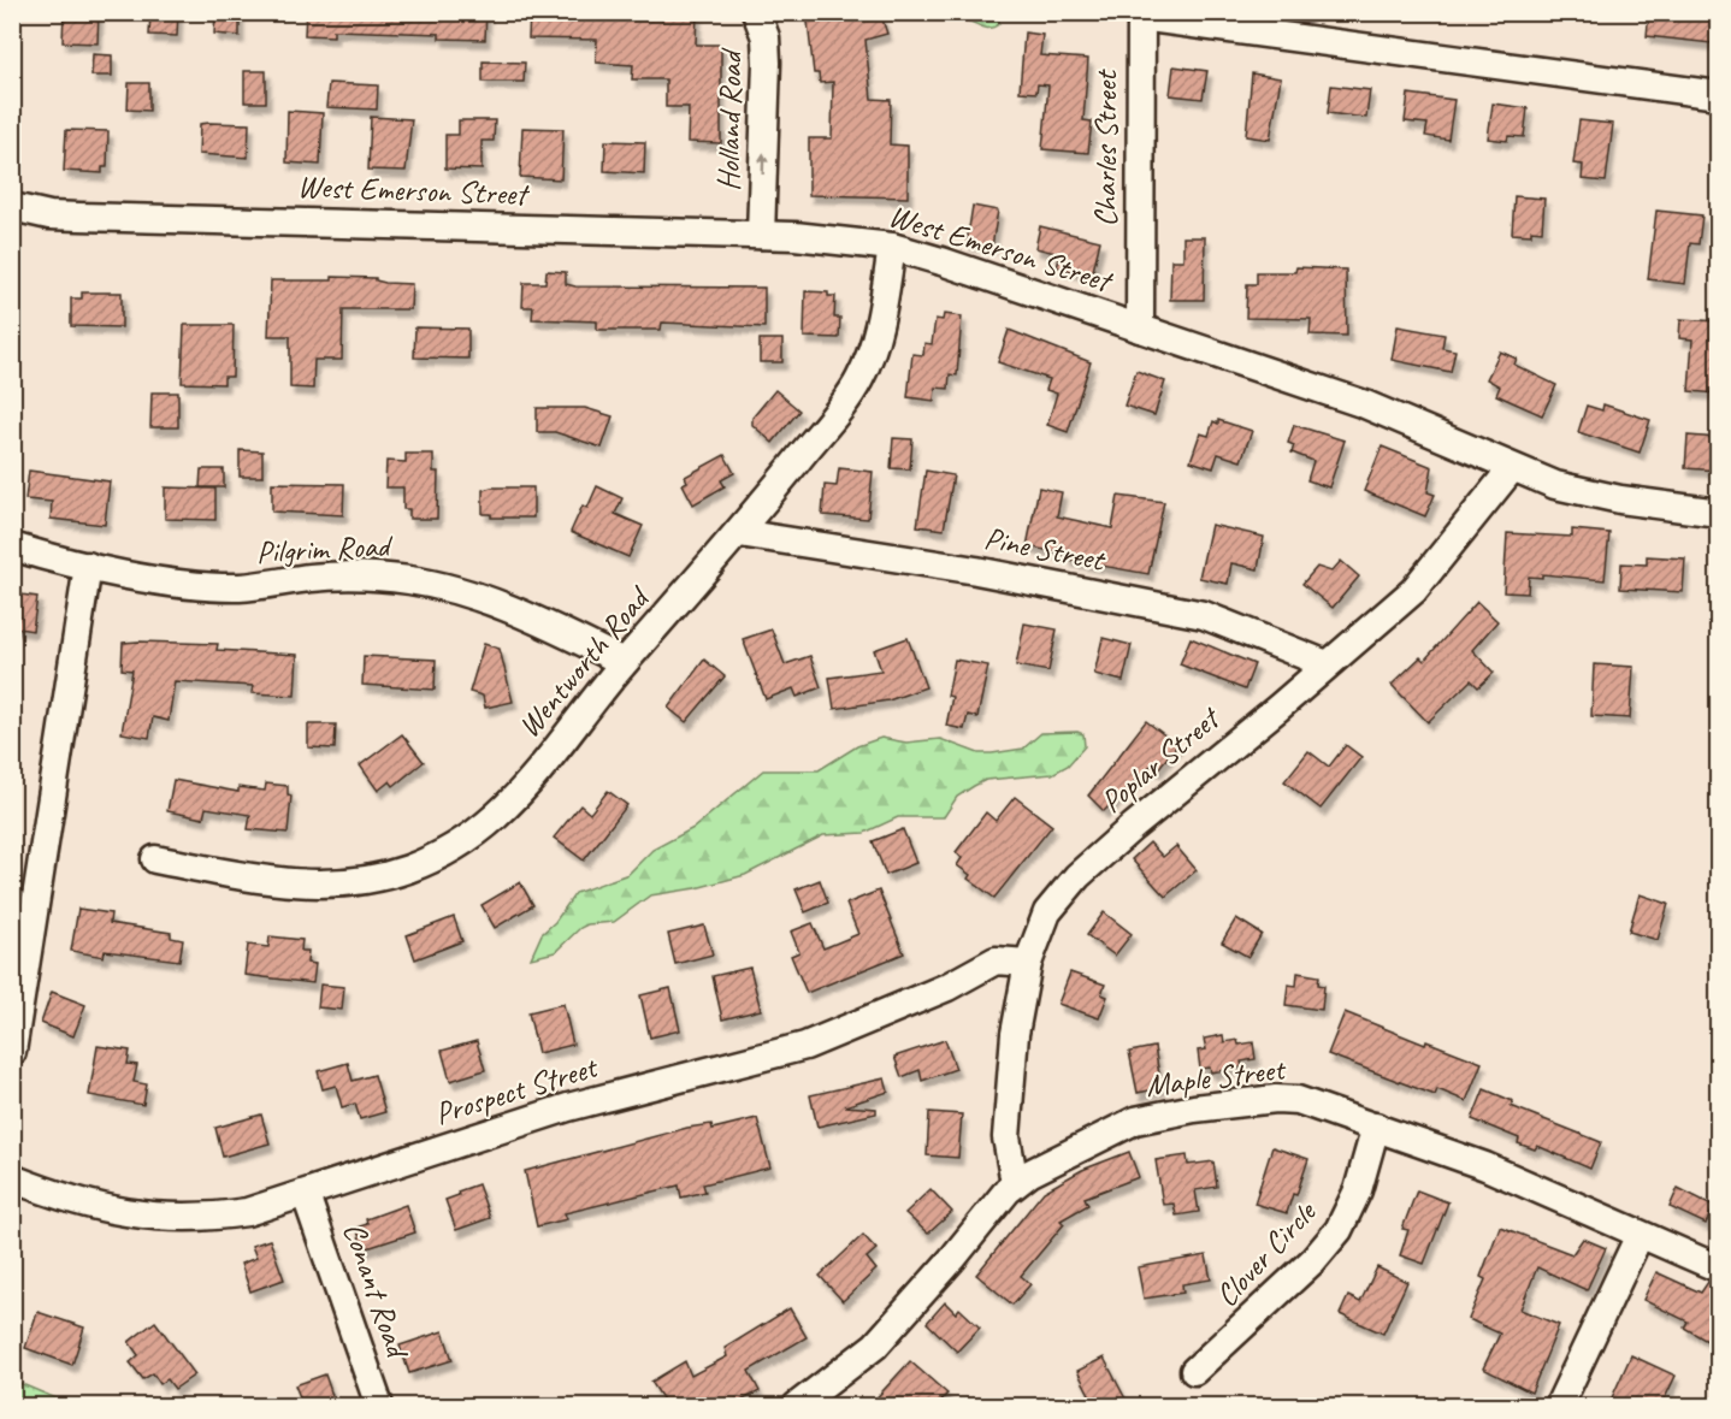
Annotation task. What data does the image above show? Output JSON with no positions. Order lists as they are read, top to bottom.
{
  "streets": {
    "street": [
      "Holland Road",
      "Charles Street",
      "West Emerson Street",
      "Pilgrim Road",
      "Pine Street",
      "Wentworth Road",
      "Poplar Street",
      "Maple Street",
      "Prospect Street",
      "Clover Circle",
      "Conant Road"
    ]
  },
  "crossings": [
    ["Holland Road", "West Emerson Street"],
    ["Charles Street", "West Emerson Street"],
    ["West Emerson Street", "Wentworth Road"],
    ["West Emerson Street", "Poplar Street"],
    ["Pilgrim Road", "Wentworth Road"],
    ["Pine Street", "Wentworth Road"],
    ["Pine Street", "Poplar Street"],
    ["Poplar Street", "Maple Street"],
    ["Poplar Street", "Prospect Street"],
    ["Maple Street", "Clover Circle"],
    ["Prospect Street", "Conant Road"]
  ],
  "one_way": ["Holland Road"]
}
